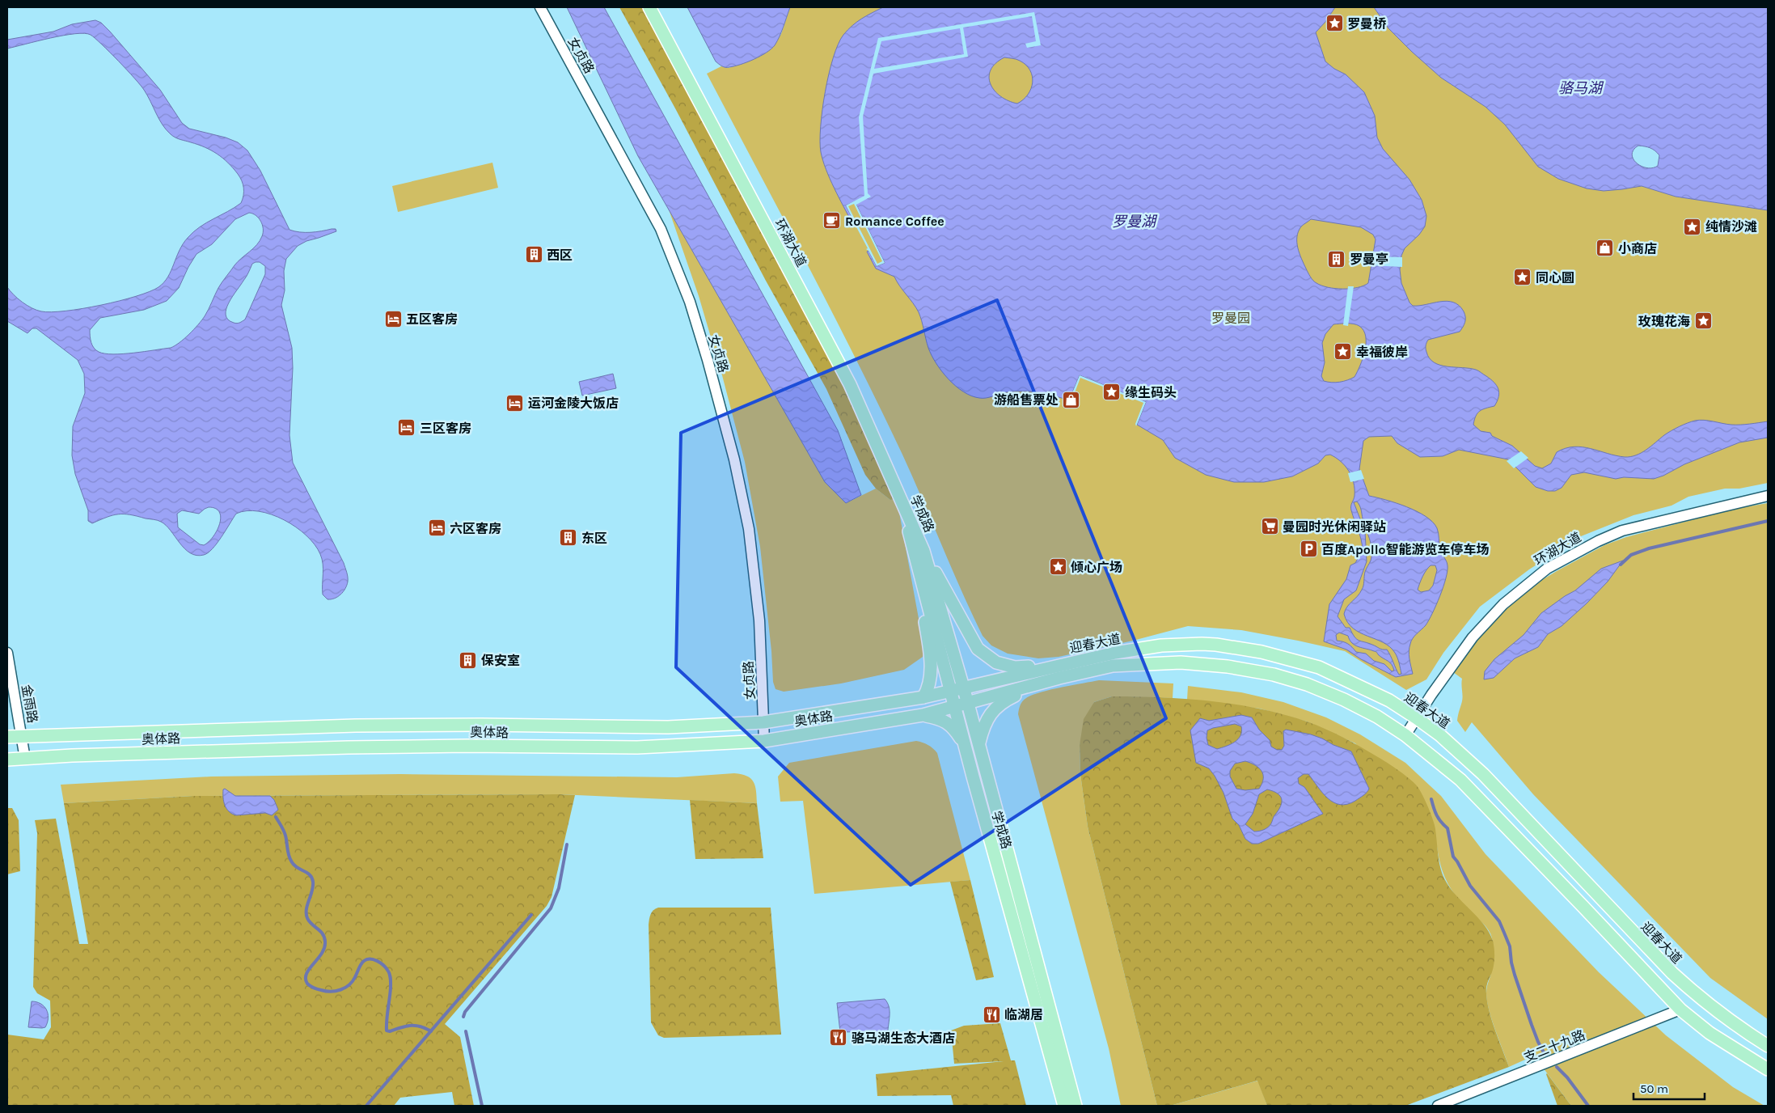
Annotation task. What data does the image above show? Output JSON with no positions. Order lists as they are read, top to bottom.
{
  "streets": {
    "main road": [
      "环湖大道",
      "学成路",
      "迎春大道",
      "奥体路"
    ],
    "street": ["女贞路", "金雨路", "支二十九路"]
  },
  "crossings": [
    ["女贞路", "奥体路"],
    ["环湖大道", "学成路"],
    ["环湖大道", "迎春大道"],
    ["学成路", "迎春大道"],
    ["学成路", "奥体路"],
    ["迎春大道", "奥体路"],
    ["迎春大道", "支二十九路"],
    ["金雨路", "奥体路"]
  ],
  "water": ["骆马湖", "罗曼湖"],
  "parks": ["罗曼园"],
  "places": {
    "place": [
      "罗曼桥",
      "纯情沙滩",
      "同心圆",
      "玫瑰花海",
      "幸福彼岸",
      "缘生码头",
      "倾心广场"
    ],
    "cafe": ["Romance Coffee"],
    "shop": ["小商店", "游船售票处"],
    "building": [
      "西区",
      "罗曼亭",
      "东区",
      "保安室"
    ],
    "hotel": [
      "五区客房",
      "运河金陵大饭店",
      "三区客房",
      "六区客房"
    ],
    "supermarket": ["曼园时光休闲驿站"],
    "parking": ["百度Apollo智能游览车停车场"],
    "restaurant": ["临湖居", "骆马湖生态大酒店"]
  },
  "scale_bar": "50 m"
}
